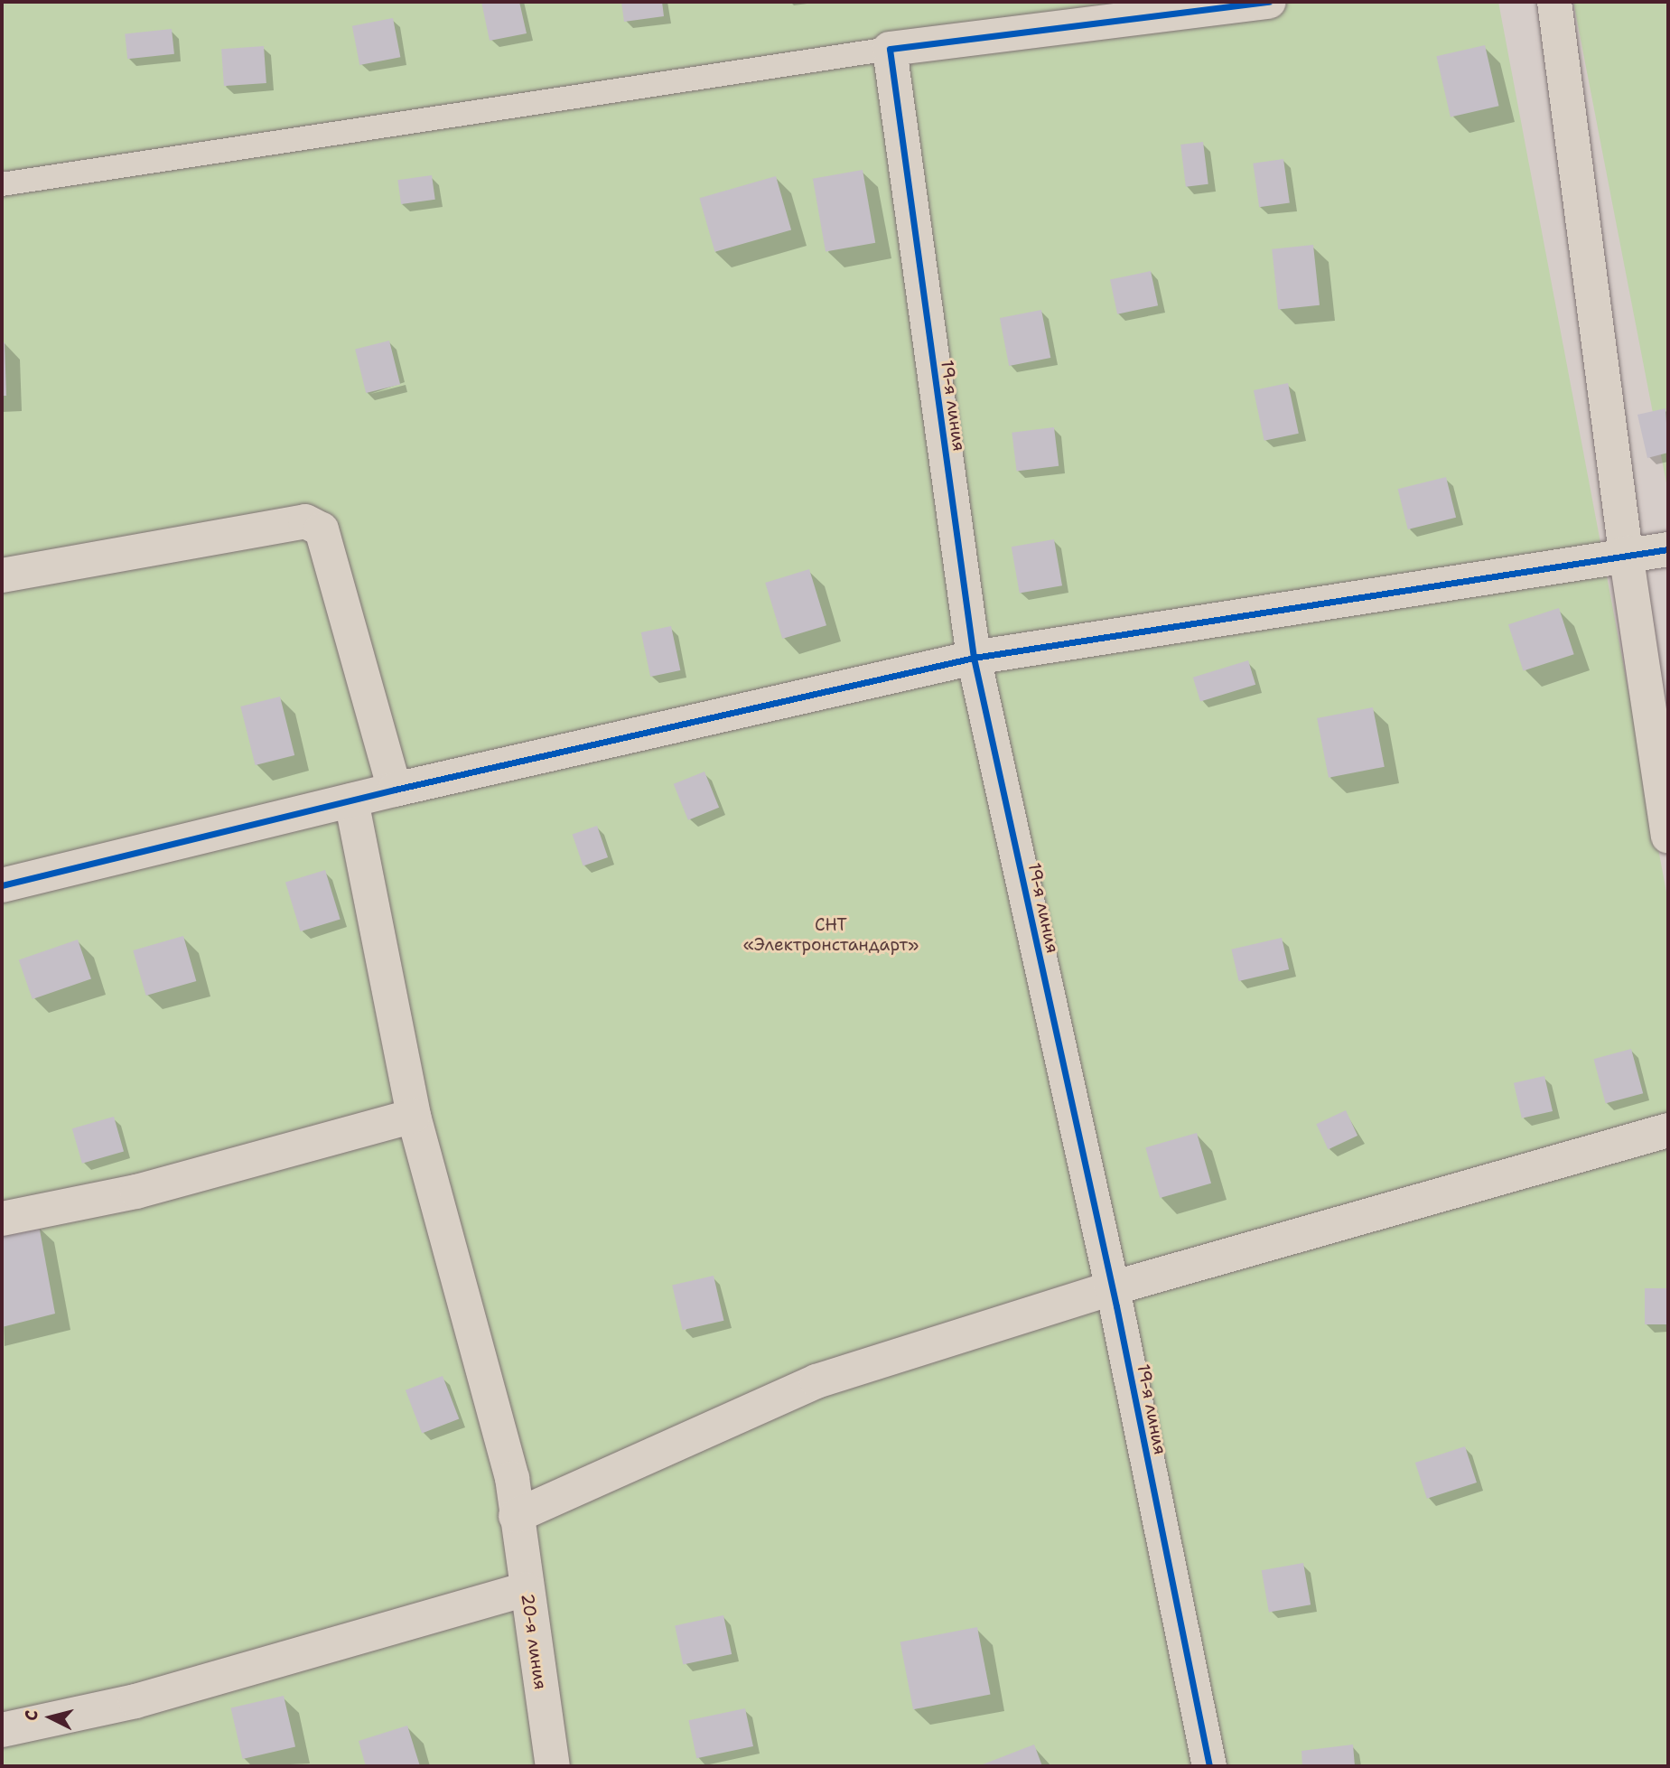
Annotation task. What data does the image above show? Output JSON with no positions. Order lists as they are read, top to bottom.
{
  "streets": {
    "street": ["19-я линия", "20-я линия"]
  },
  "parks": ["СНТ «Электронстандарт»"],
  "north": "left"
}
